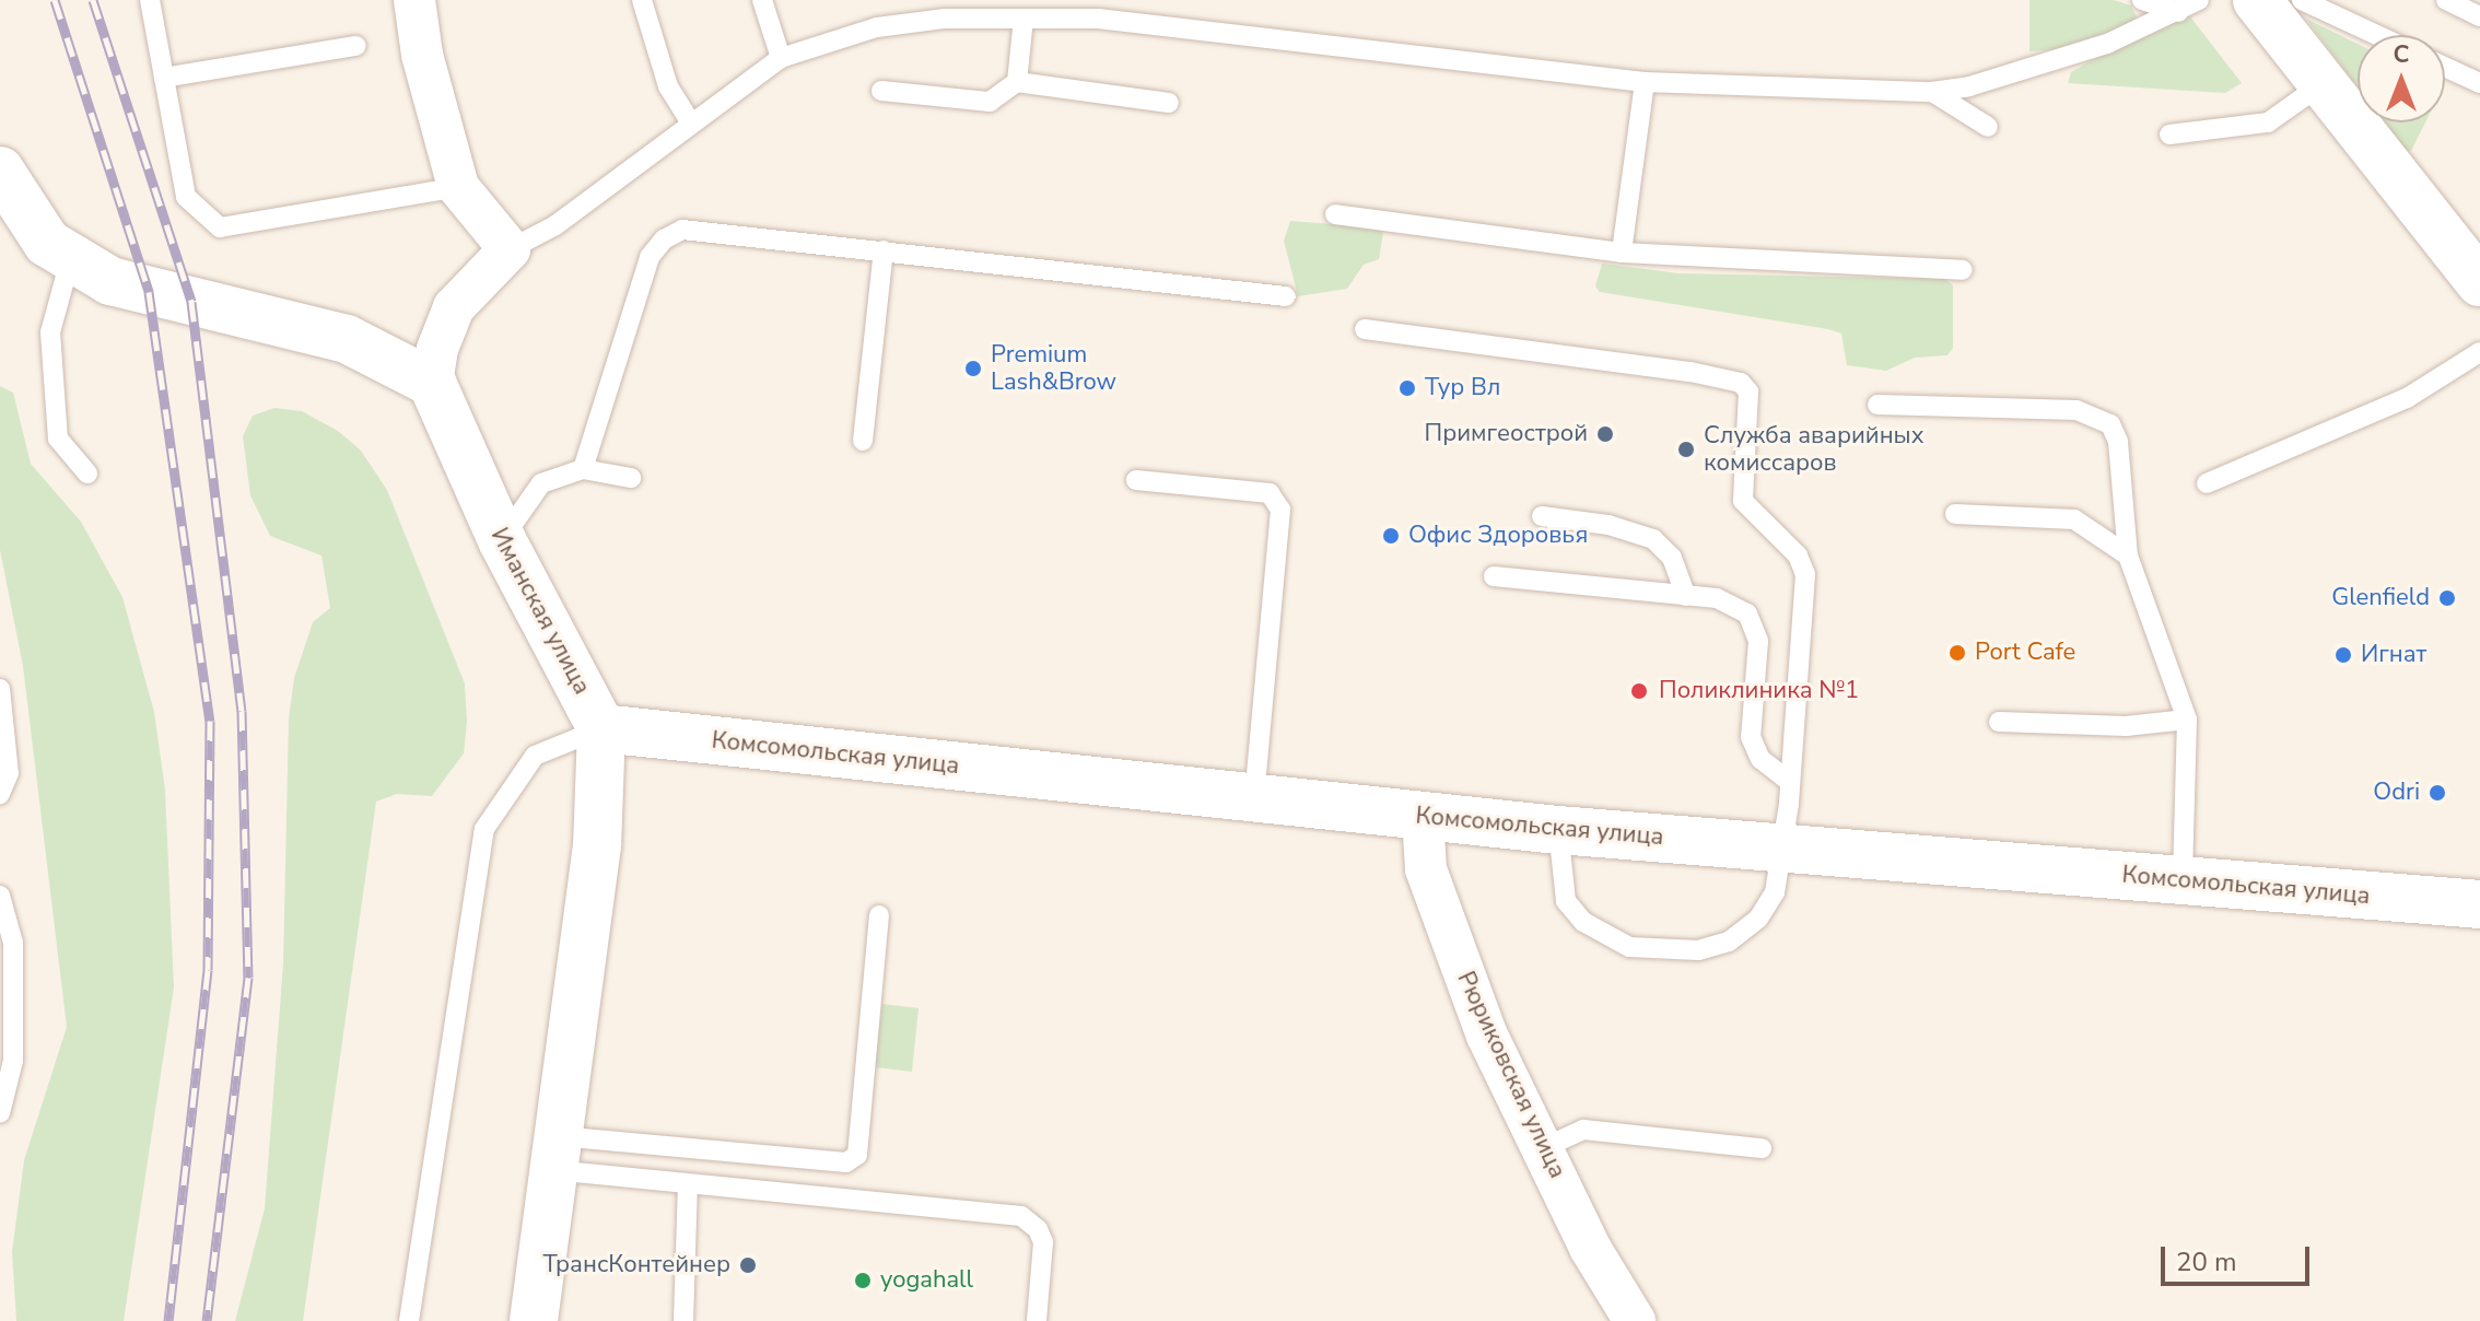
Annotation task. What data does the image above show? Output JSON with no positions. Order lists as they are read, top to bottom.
{
  "streets": {
    "main road": ["Иманская улица", "Комсомольская улица"],
    "street": ["Рюриковская улица"]
  },
  "crossings": [
    ["Иманская улица", "Комсомольская улица"],
    ["Комсомольская улица", "Рюриковская улица"]
  ],
  "places": [
    "Premium Lash&Brow",
    "Тур Вл",
    "Примгеострой",
    "Служба аварийных комиссаров",
    "Офис Здоровья",
    "Glenfield",
    "Port Cafe",
    "Игнат",
    "Поликлиника №1",
    "Odri",
    "ТрансКонтейнер",
    "yogahall"
  ],
  "scale_bar": "20 m",
  "north": "top"
}
